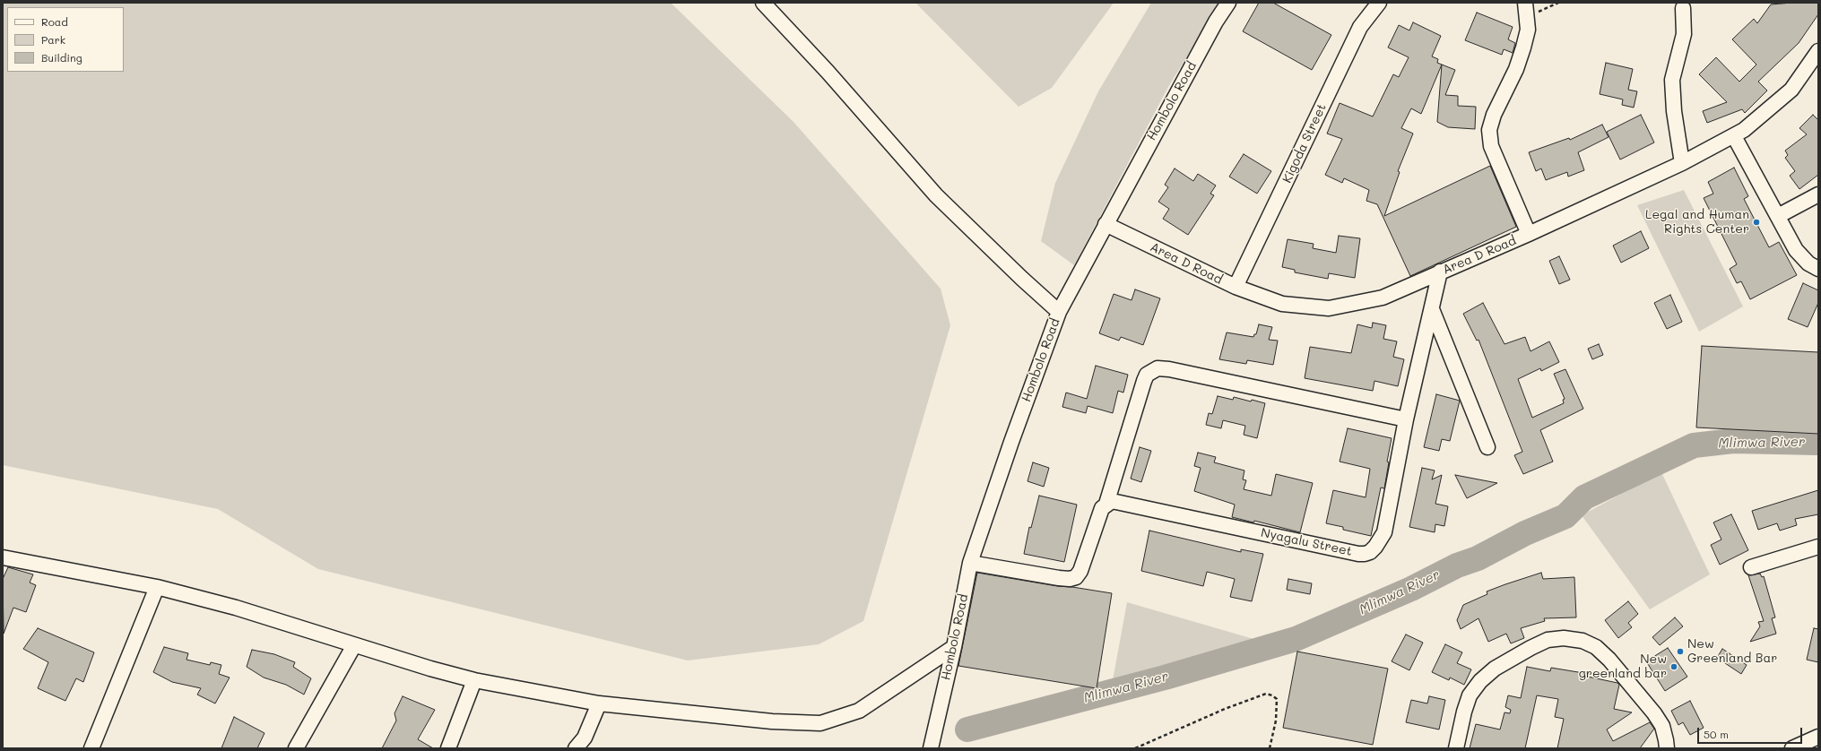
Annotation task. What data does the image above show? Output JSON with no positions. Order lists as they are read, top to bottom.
{
  "streets": {
    "street": [
      "Hombolo Road",
      "Kigoda Street",
      "Area D Road",
      "Nyagalu Street"
    ]
  },
  "crossings": [
    ["Hombolo Road", "Area D Road"],
    ["Kigoda Street", "Area D Road"],
    ["Area D Road", "Nyagalu Street"]
  ],
  "water": ["Mlimwa River"],
  "places": ["Legal and Human Rights Center", "New Greenland Bar", "New greenland bar"],
  "legend": ["Road", "Park", "Building"],
  "scale_bar": "50 m"
}
